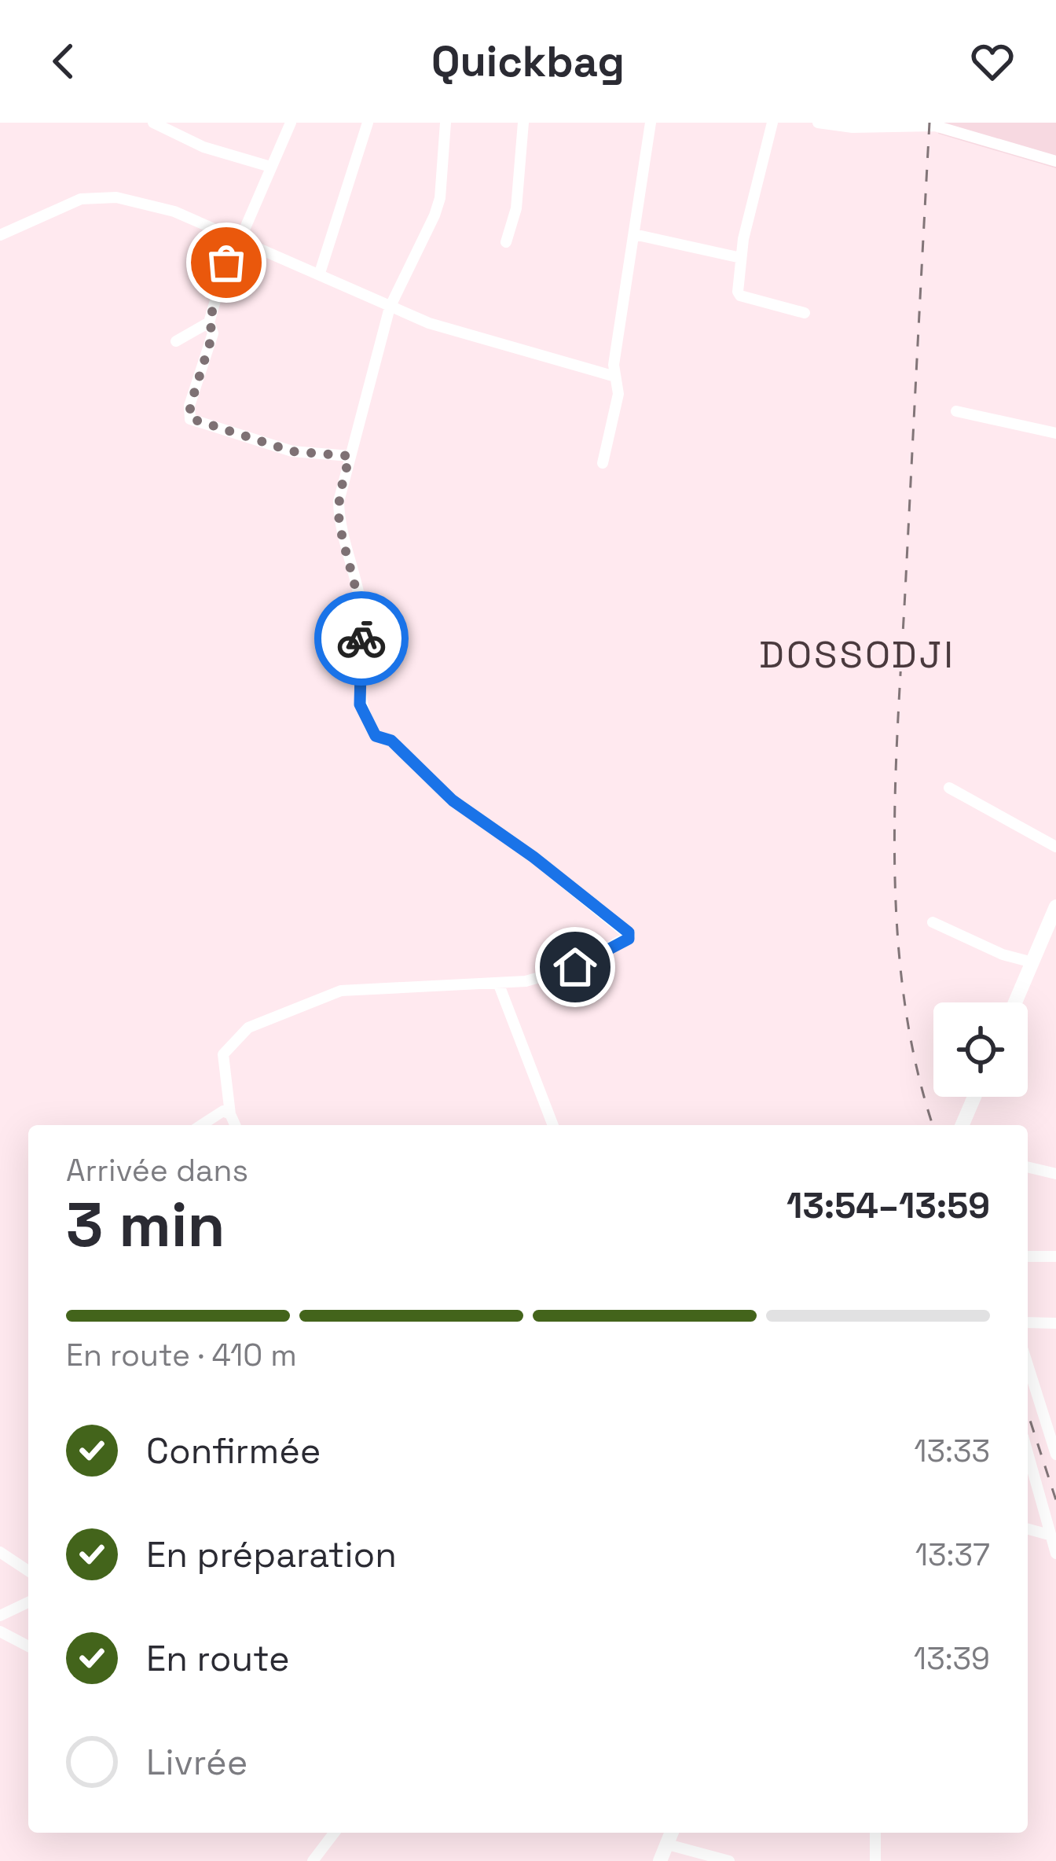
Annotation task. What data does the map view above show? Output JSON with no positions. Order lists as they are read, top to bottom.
{
  "districts": ["DOSSODJI"],
  "page": {
    "header": "Quickbag",
    "heading": ["3 min", "Arrivée dans", "13:54–13:59"],
    "bar": "En route · 410 m",
    "list": [
      ["Confirmée", "13:33"],
      ["En préparation", "13:37"],
      ["En route", "13:39"],
      "Livrée"
    ]
  }
}
